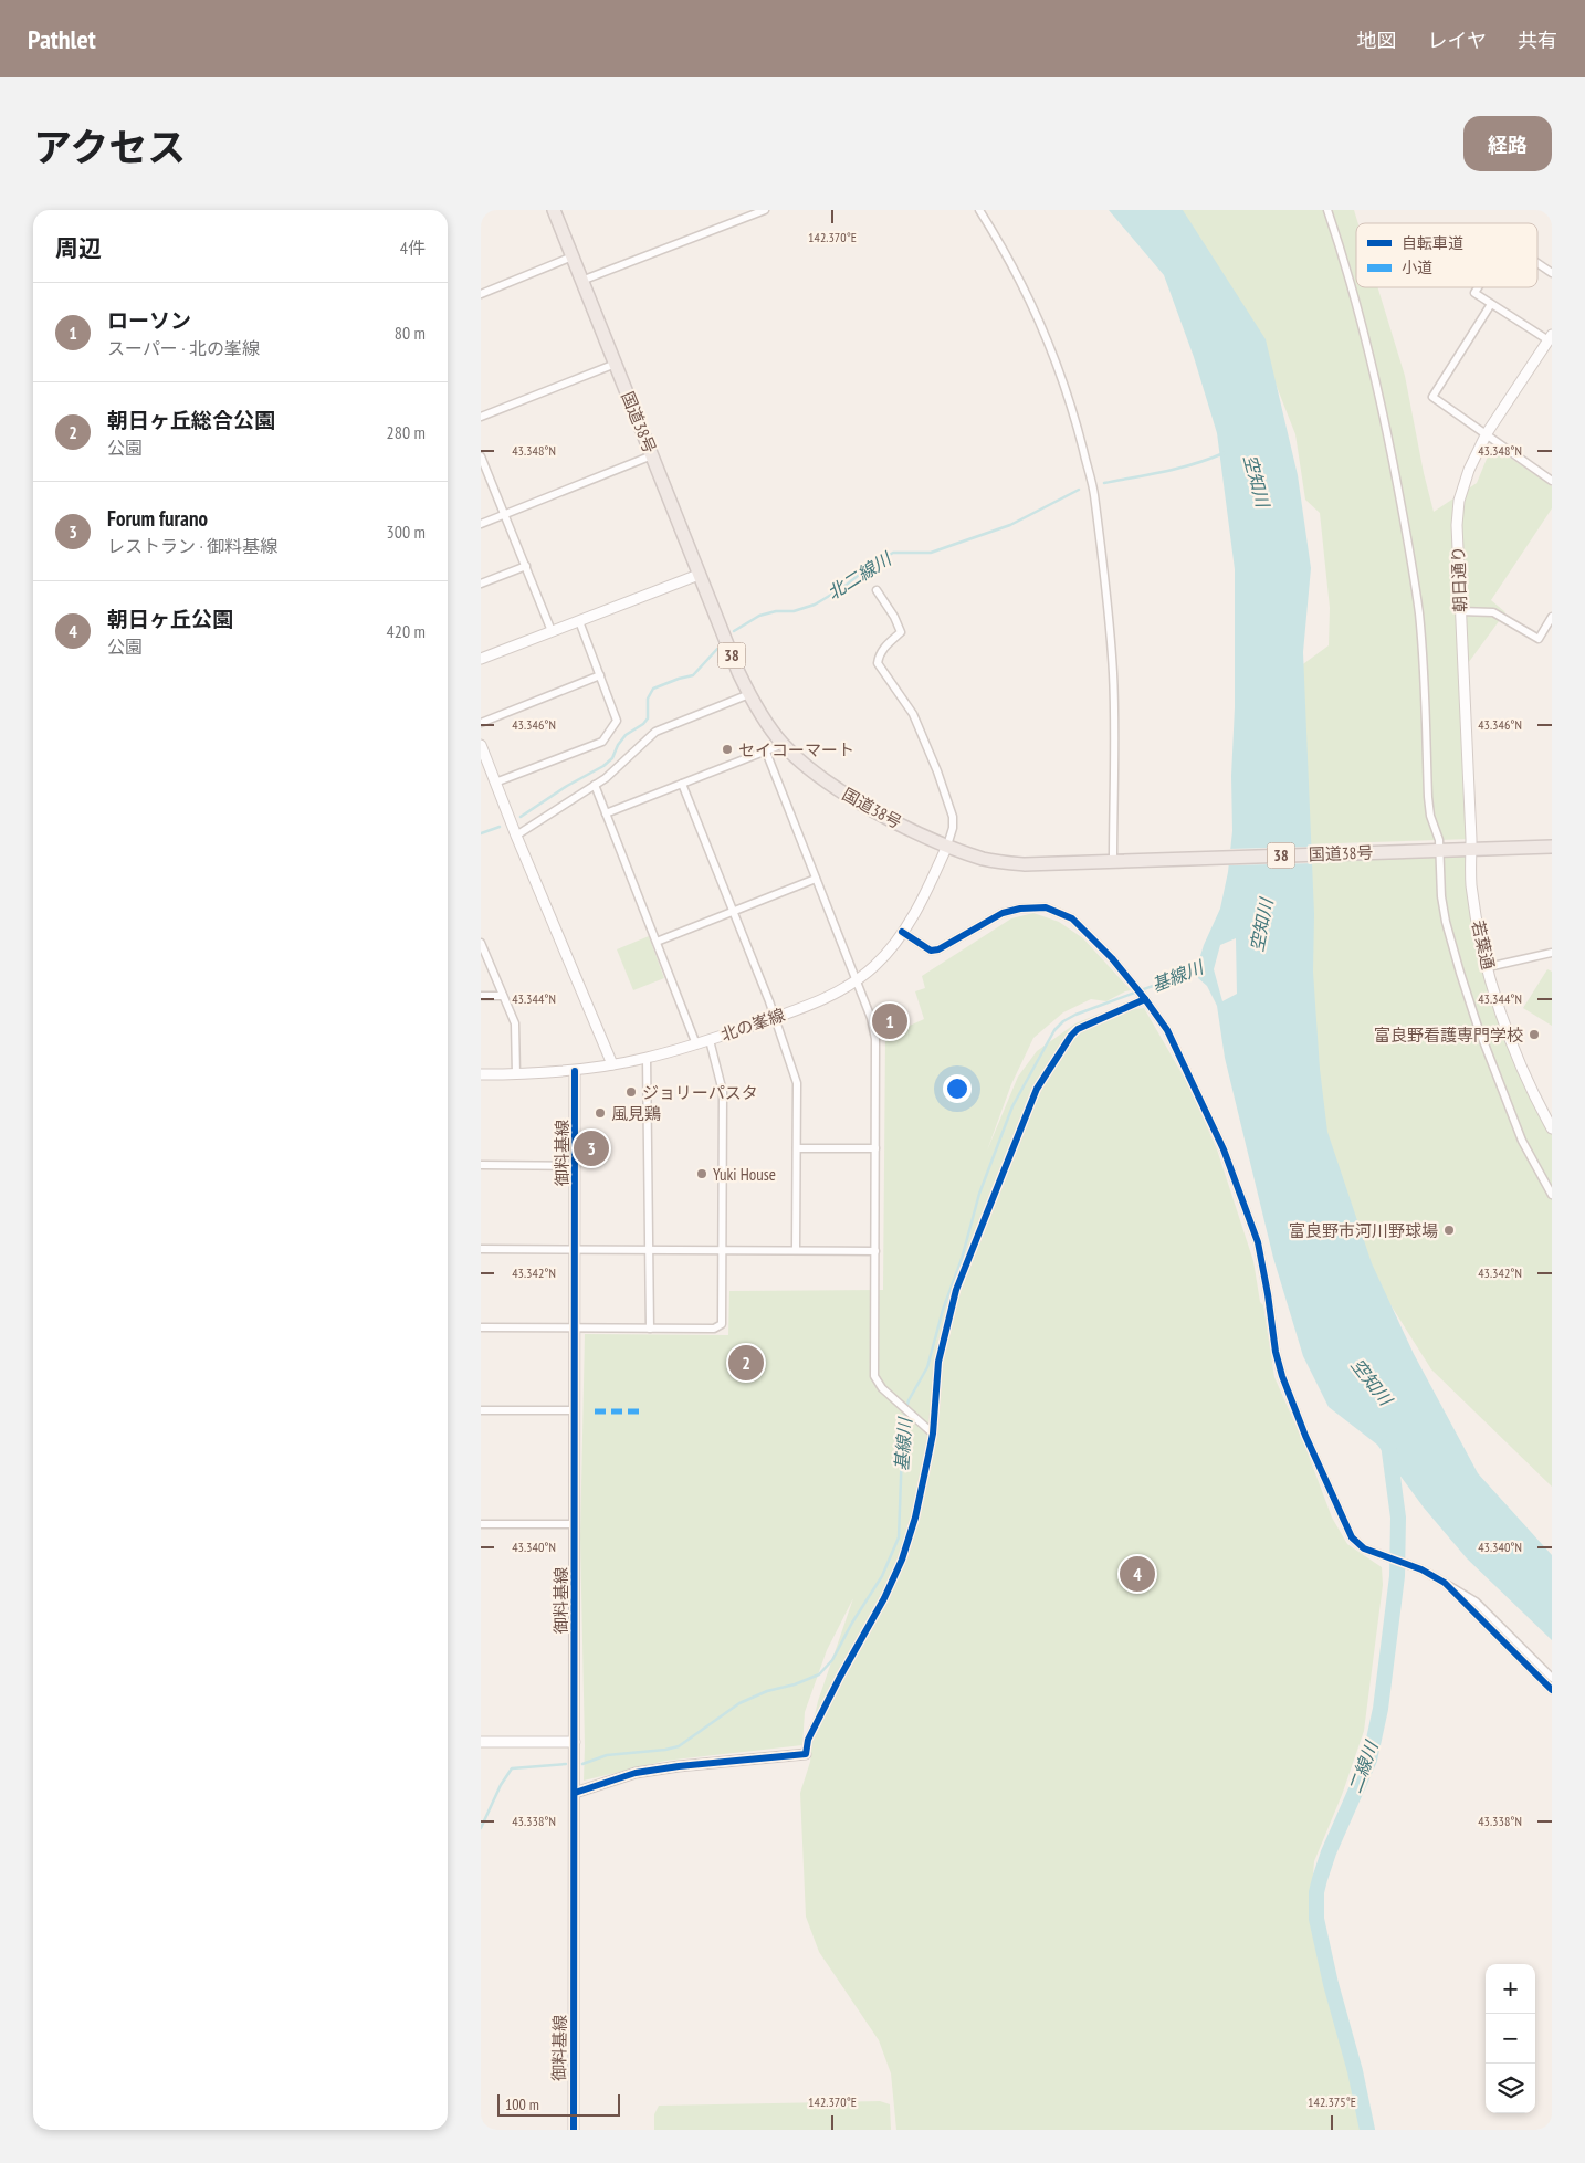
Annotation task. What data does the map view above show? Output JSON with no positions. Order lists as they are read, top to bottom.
{
  "streets": {
    "highway": ["国道38号", "38"],
    "street": [
      "朝日通り",
      "若葉通",
      "北の峯線",
      "御料基線"
    ]
  },
  "crossings": [
    ["国道38号", "朝日通り"],
    ["国道38号", "若葉通"],
    ["国道38号", "北の峯線"],
    ["朝日通り", "若葉通"],
    ["北の峯線", "御料基線"]
  ],
  "water": [
    "空知川",
    "北二線川",
    "基線川",
    "二線川"
  ],
  "places": [
    "セイコーマート",
    "富良野看護専門学校",
    "ジョリーパスタ",
    "風見鶏",
    "Yuki House",
    "富良野市河川野球場"
  ],
  "legend": ["自転車道", "小道"],
  "scale_bar": "100 m",
  "page": {
    "header": "Pathlet",
    "nav": ["地図", "レイヤ", "共有"],
    "title": "アクセス",
    "buttons": "経路",
    "heading": ["周辺", "4件"],
    "list": [
      {
        "mark": "1",
        "name": "ローソン",
        "note": "スーパー · 北の峯線",
        "value": "80 m"
      },
      {
        "mark": "2",
        "name": "朝日ヶ丘総合公園",
        "note": "公園",
        "value": "280 m"
      },
      {
        "mark": "3",
        "name": "Forum furano",
        "note": "レストラン · 御料基線",
        "value": "300 m"
      },
      {
        "mark": "4",
        "name": "朝日ヶ丘公園",
        "note": "公園",
        "value": "420 m"
      }
    ],
    "pins": [
      "1",
      "3",
      "2",
      "4"
    ],
    "map_buttons": ["+", "−"],
    "scale": "100 m"
  },
  "coordinates": [
    "142.370°E",
    "43.348°N",
    "43.346°N",
    "43.344°N",
    "43.342°N",
    "43.340°N",
    "43.338°N",
    "142.375°E"
  ]
}
